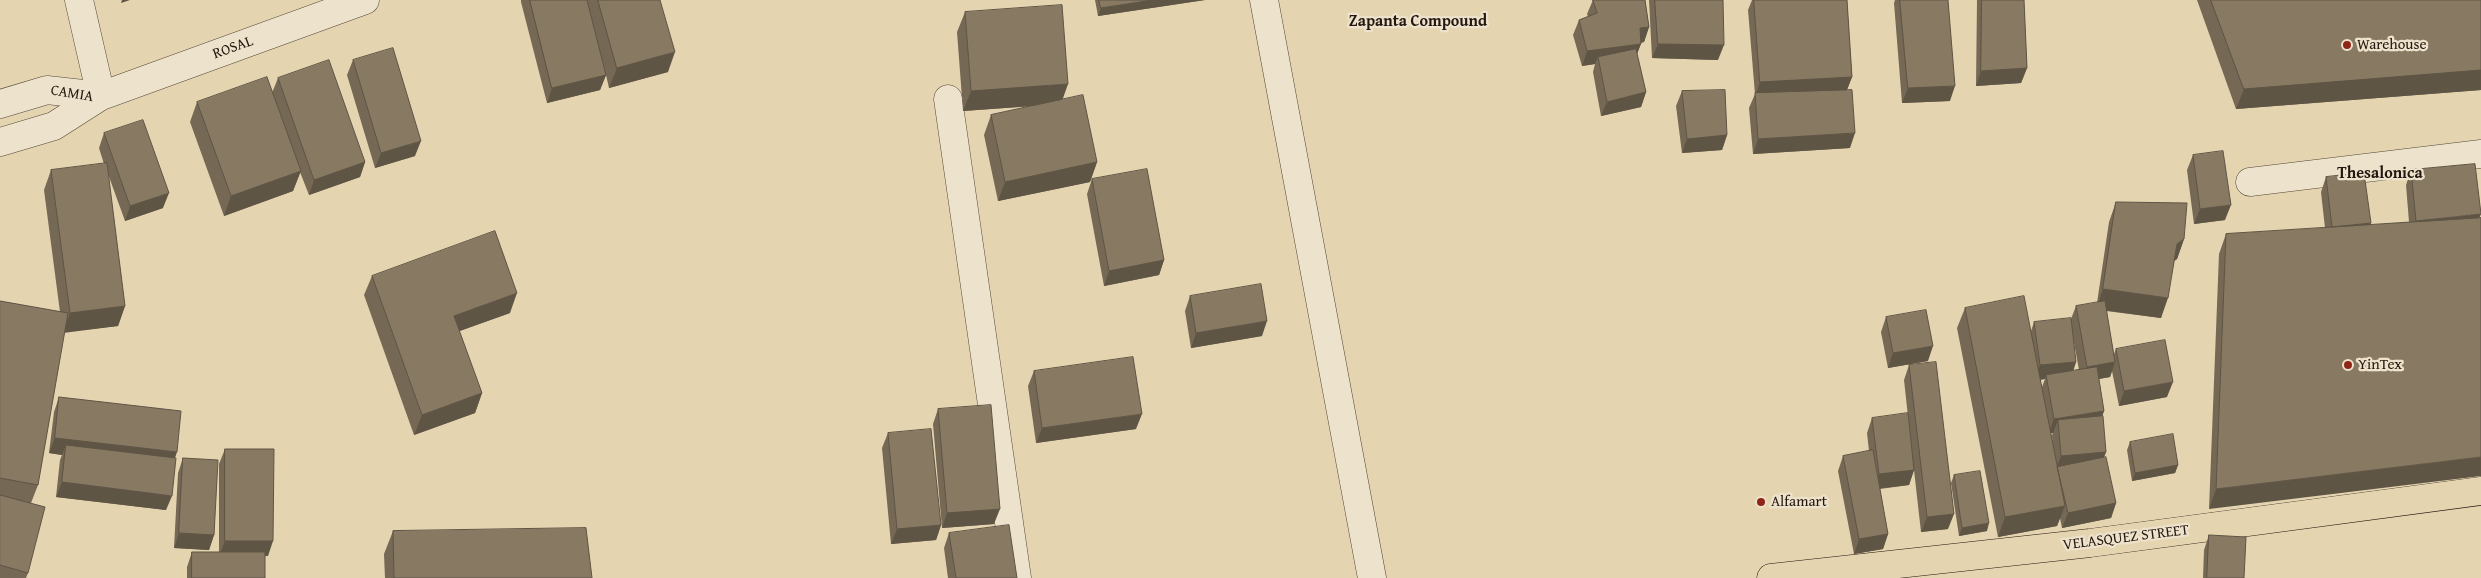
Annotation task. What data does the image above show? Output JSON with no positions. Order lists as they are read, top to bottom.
{
  "streets": {
    "main road": ["VELASQUEZ STREET"],
    "street": ["ROSAL", "CAMIA"]
  },
  "crossings": [
    ["ROSAL", "CAMIA"]
  ],
  "districts": ["Zapanta Compound", "Thesalonica"],
  "places": ["Warehouse", "YinTex", "Alfamart"]
}
